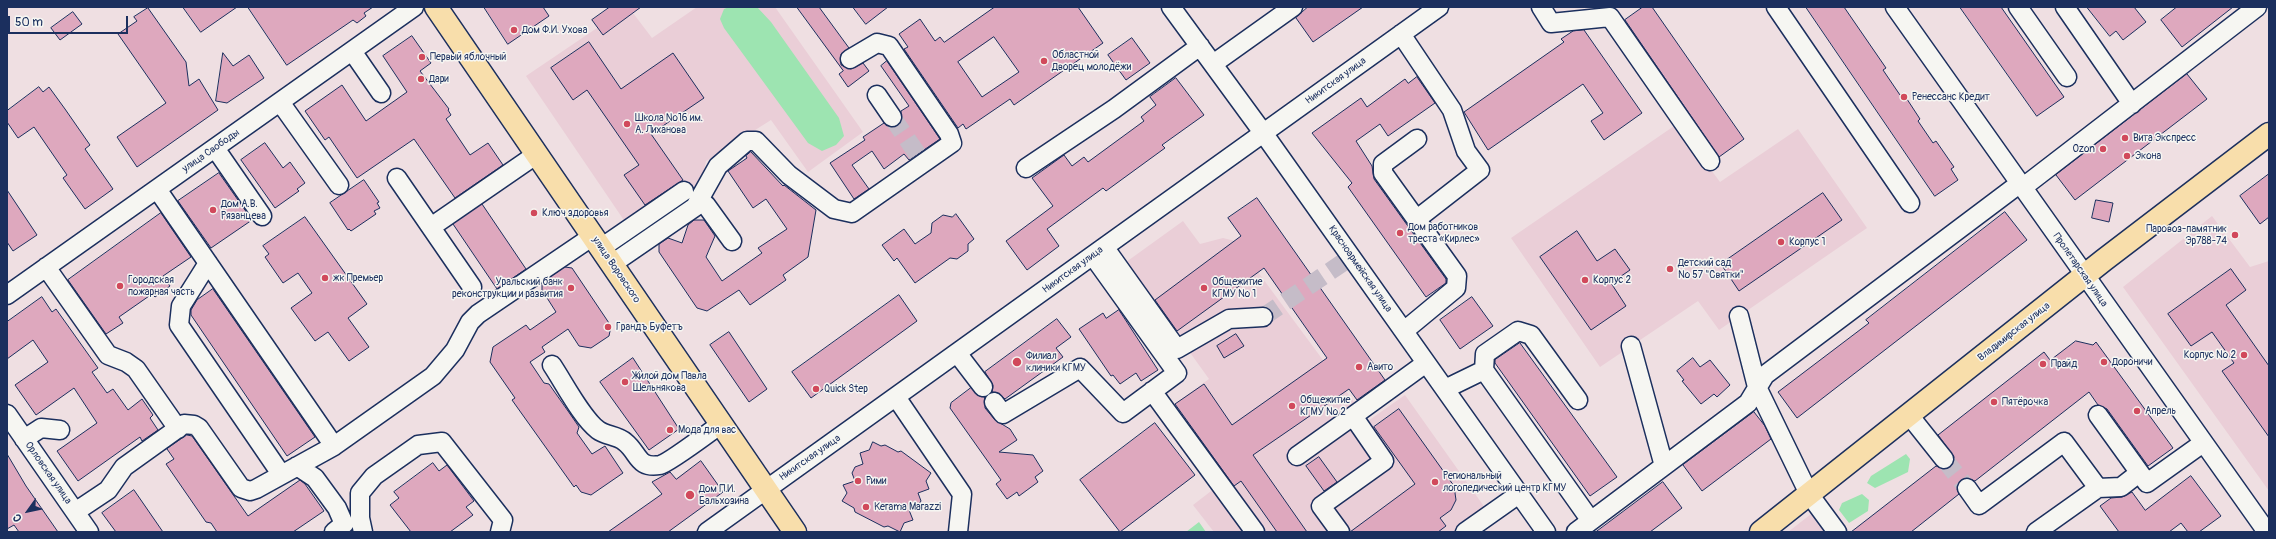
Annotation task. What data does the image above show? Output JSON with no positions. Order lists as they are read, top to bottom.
{
  "streets": {
    "main road": ["улица Воровского", "Владимирская улица"],
    "street": [
      "Никитская улица",
      "улица Свободы",
      "Красноармейская улица",
      "Пролетарская улица",
      "Орловская улица"
    ]
  },
  "crossings": [
    ["Никитская улица", "Красноармейская улица"],
    ["Никитская улица", "улица Воровского"],
    ["Пролетарская улица", "Владимирская улица"]
  ],
  "places": [
    "Дом Ф.И. Ухова",
    "Первый яблочный",
    "Областной Дворец молодёжи",
    "Дари",
    "Ренессанс Кредит",
    "Школа №16 им. А. Лиханова",
    "Вита Экспресс",
    "Ozon",
    "Экона",
    "Дом А.В. Рязанцева",
    "Ключ здоровья",
    "Дом работников треста «Кирлес»",
    "Паровоз-памятник Эр788-74",
    "Корпус 1",
    "Детский сад № 57 \"Святки\"",
    "жк Премьер",
    "Корпус 2",
    "Городская пожарная часть",
    "Уральский банк реконструкции и развития",
    "Общежитие КГМУ № 1",
    "Грандъ Буфетъ",
    "Корпус № 2",
    "Филиал клиники КГМУ",
    "Дороничи",
    "Прайд",
    "Авито",
    "Жилой дом Павла Шельнякова",
    "Quick Step",
    "Пятёрочка",
    "Общежитие КГМУ № 2",
    "Апрель",
    "Мода для вас",
    "Рими",
    "Региональный логопедический центр КГМУ",
    "Дом П.И. Бальхозина",
    "Kerama Marazzi"
  ],
  "scale_bar": "50 m",
  "north": "bottom left"
}
